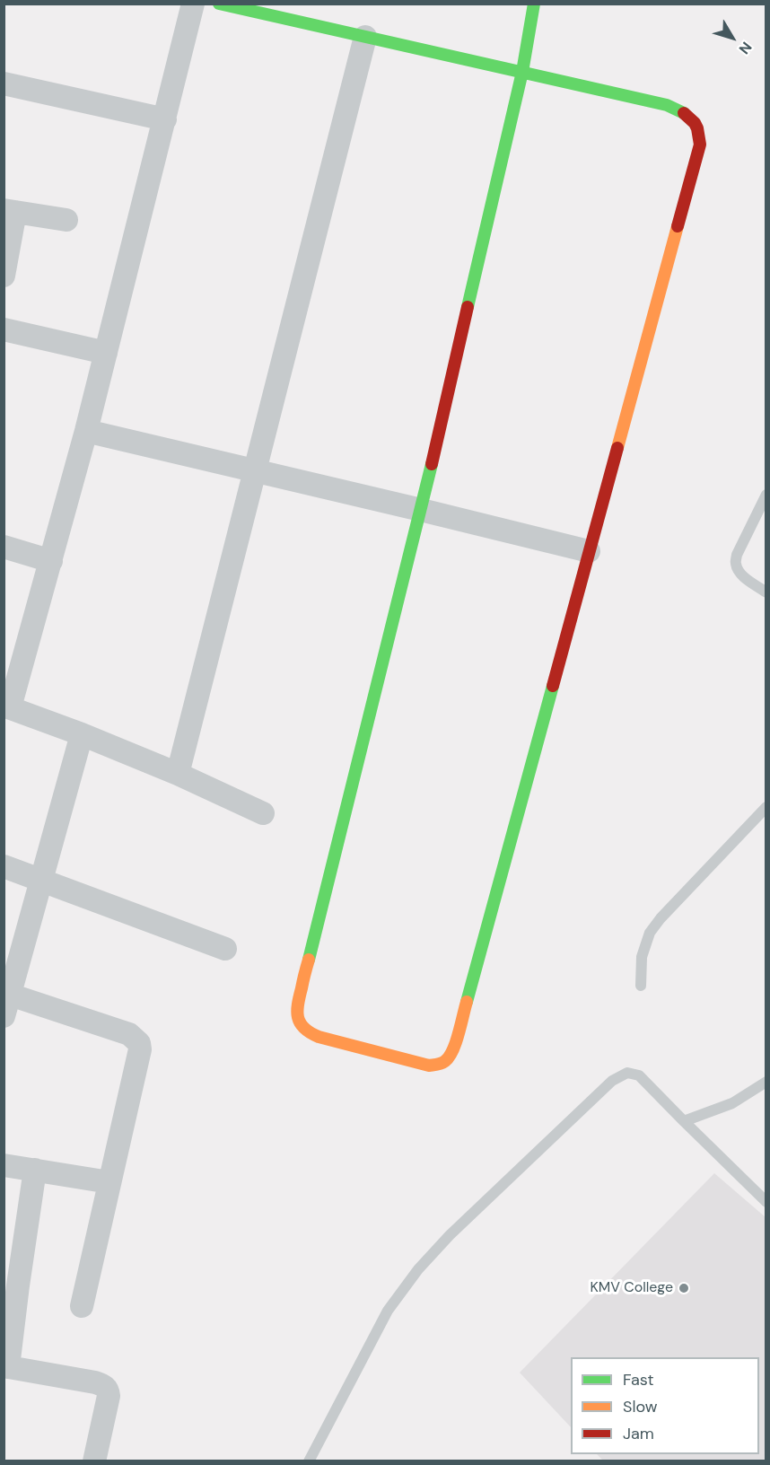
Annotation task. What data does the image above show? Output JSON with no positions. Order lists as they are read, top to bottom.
{
  "places": ["KMV College"],
  "legend": ["Fast", "Slow", "Jam"],
  "north": "bottom right"
}
